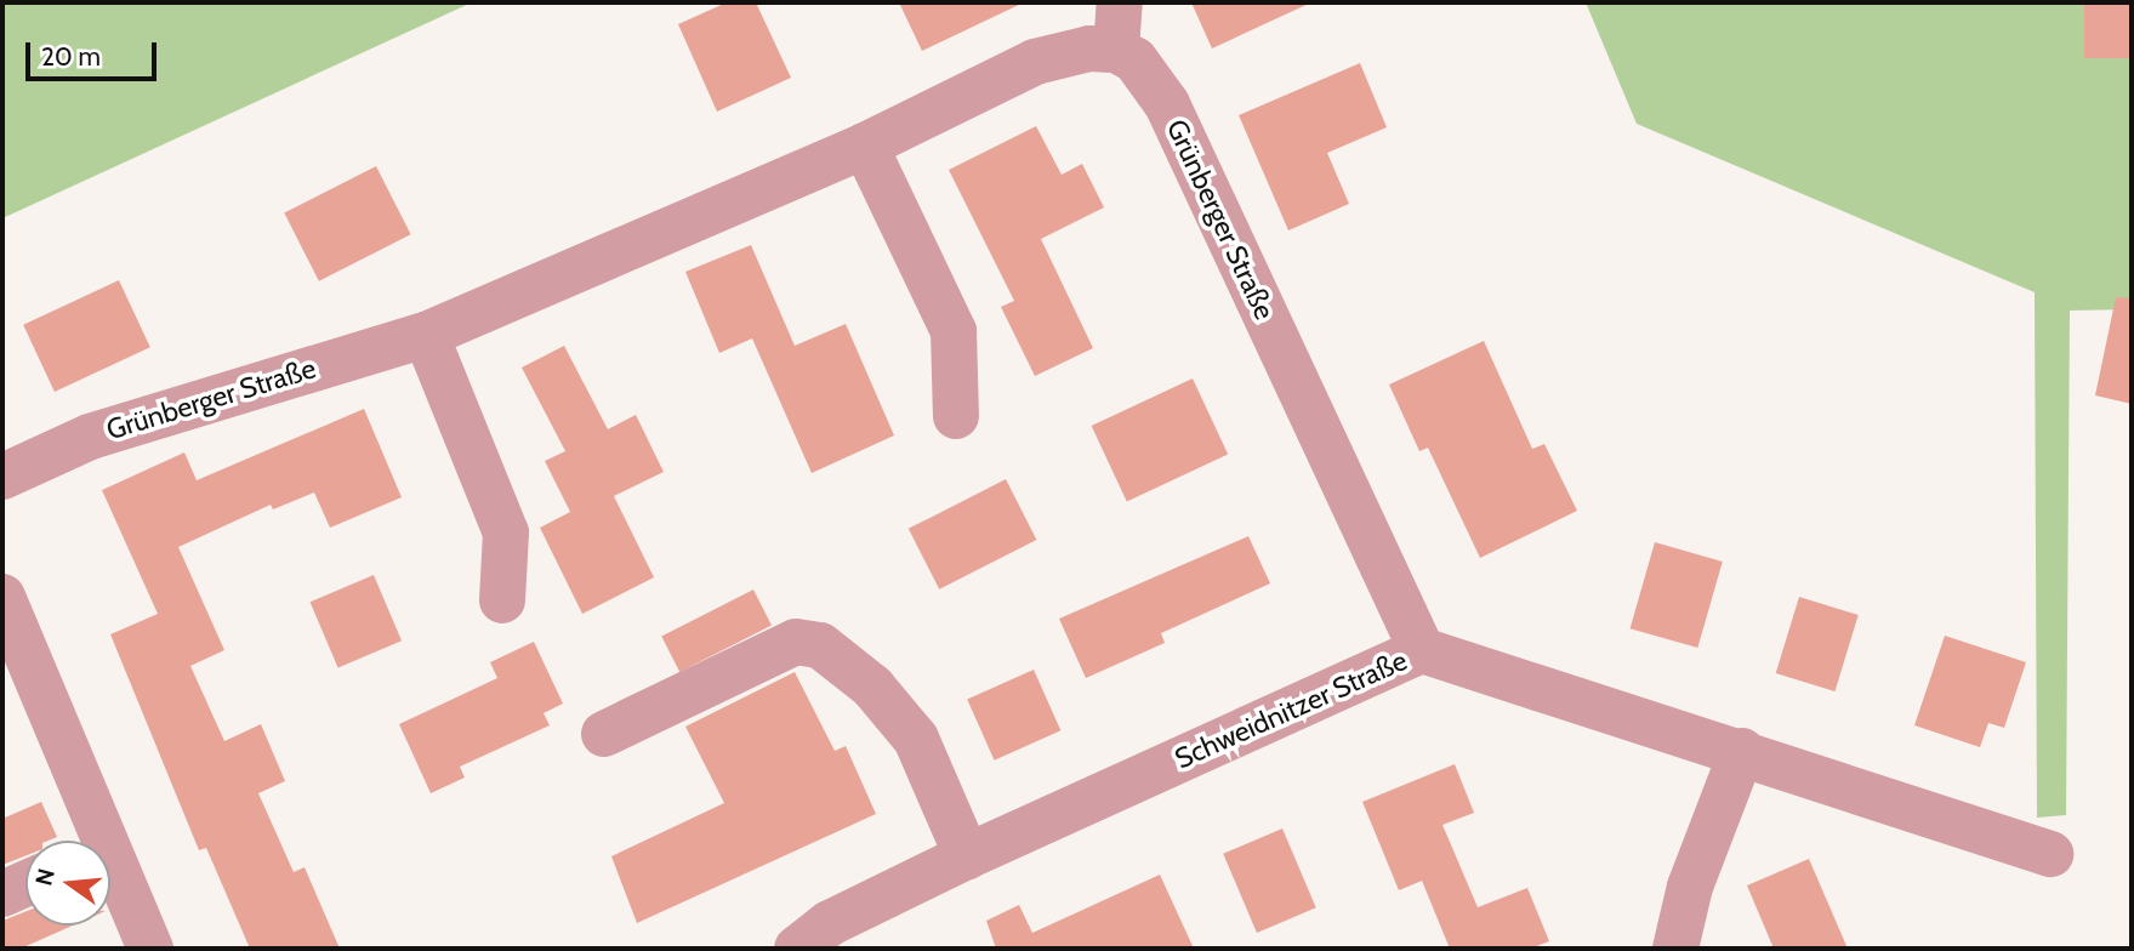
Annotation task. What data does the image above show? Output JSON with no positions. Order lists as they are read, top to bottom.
{
  "streets": {
    "street": ["Grünberger Straße", "Schweidnitzer Straße"]
  },
  "crossings": [
    ["Grünberger Straße", "Schweidnitzer Straße"]
  ],
  "scale_bar": "20 m",
  "north": "left"
}
